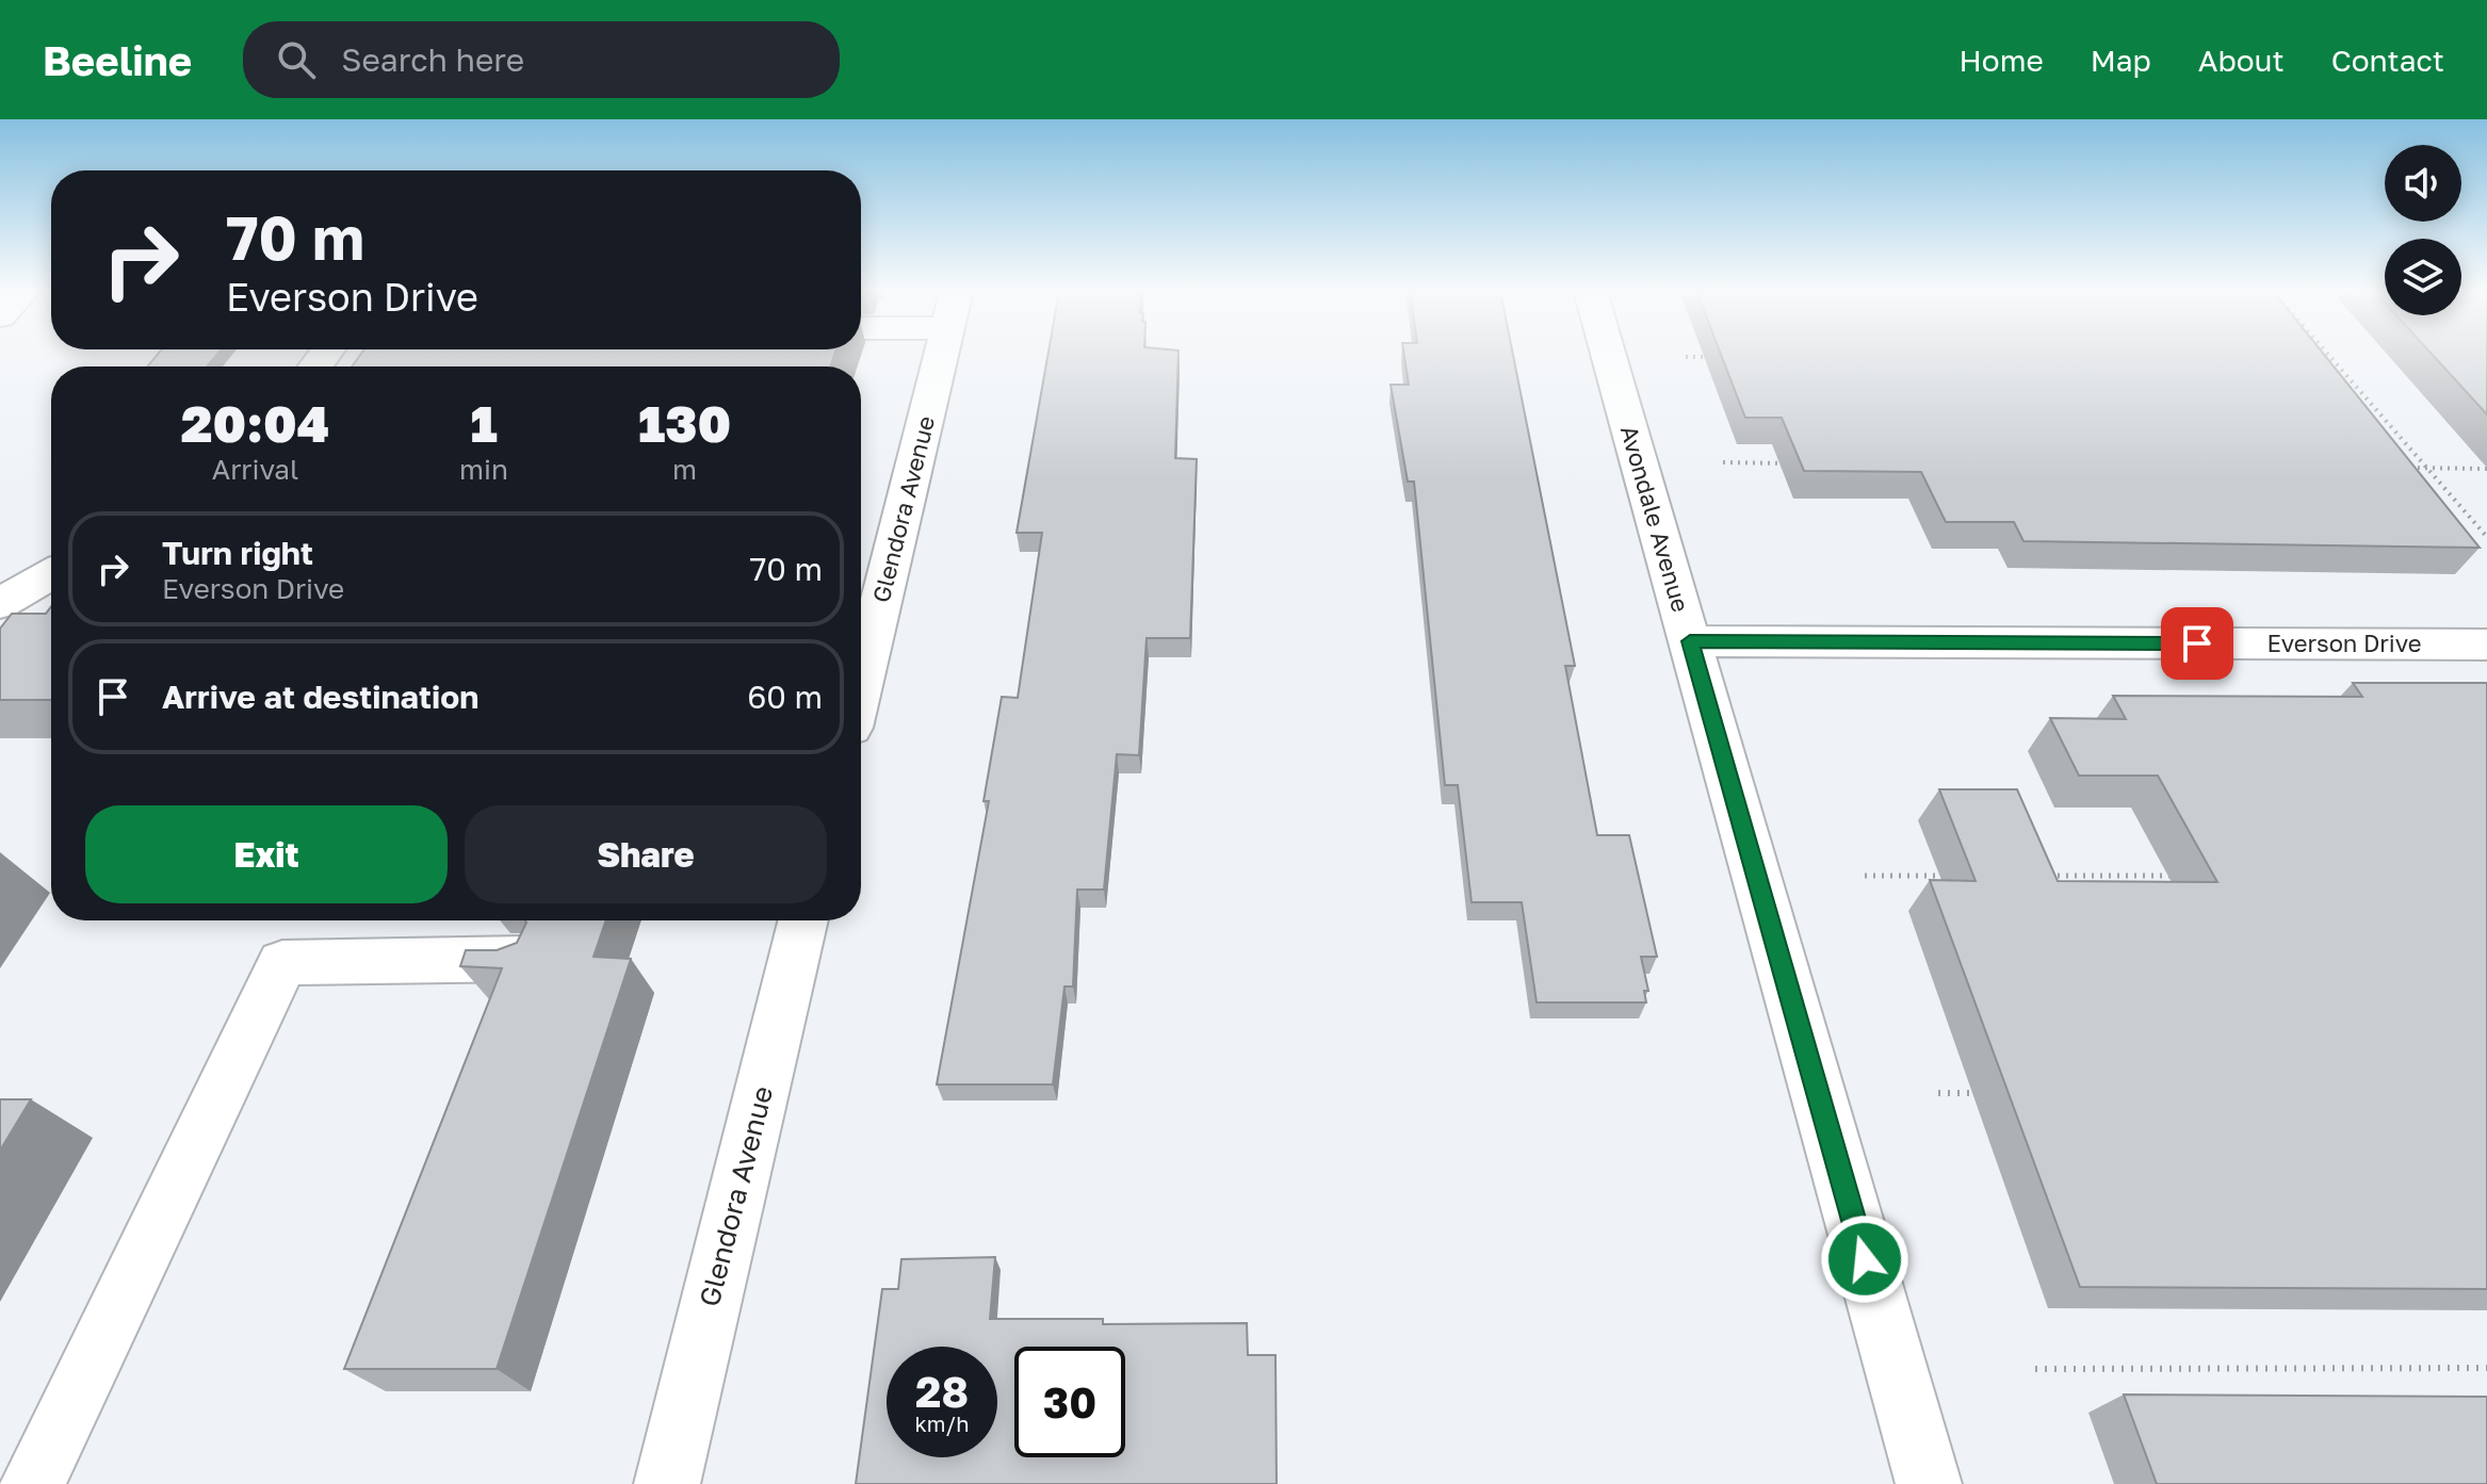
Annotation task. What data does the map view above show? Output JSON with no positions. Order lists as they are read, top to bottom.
{
  "streets": {
    "street": ["Glendora Avenue", "Avondale Avenue", "Everson Drive"]
  },
  "crossings": [
    ["Avondale Avenue", "Everson Drive"]
  ],
  "page": {
    "header": "Beeline",
    "search": "Search here",
    "nav": [
      "Home",
      "Map",
      "About",
      "Contact"
    ],
    "turn": ["70 m", "Everson Drive"],
    "eta": [
      "20:04",
      "Arrival",
      "1",
      "min",
      "130",
      "m"
    ],
    "list": [
      {
        "name": "Turn right",
        "note": "Everson Drive",
        "value": "70 m"
      },
      {
        "name": "Arrive at destination",
        "value": "60 m"
      }
    ],
    "buttons": ["Exit", "Share"],
    "speed": "28 km/h",
    "limit": "30"
  }
}
